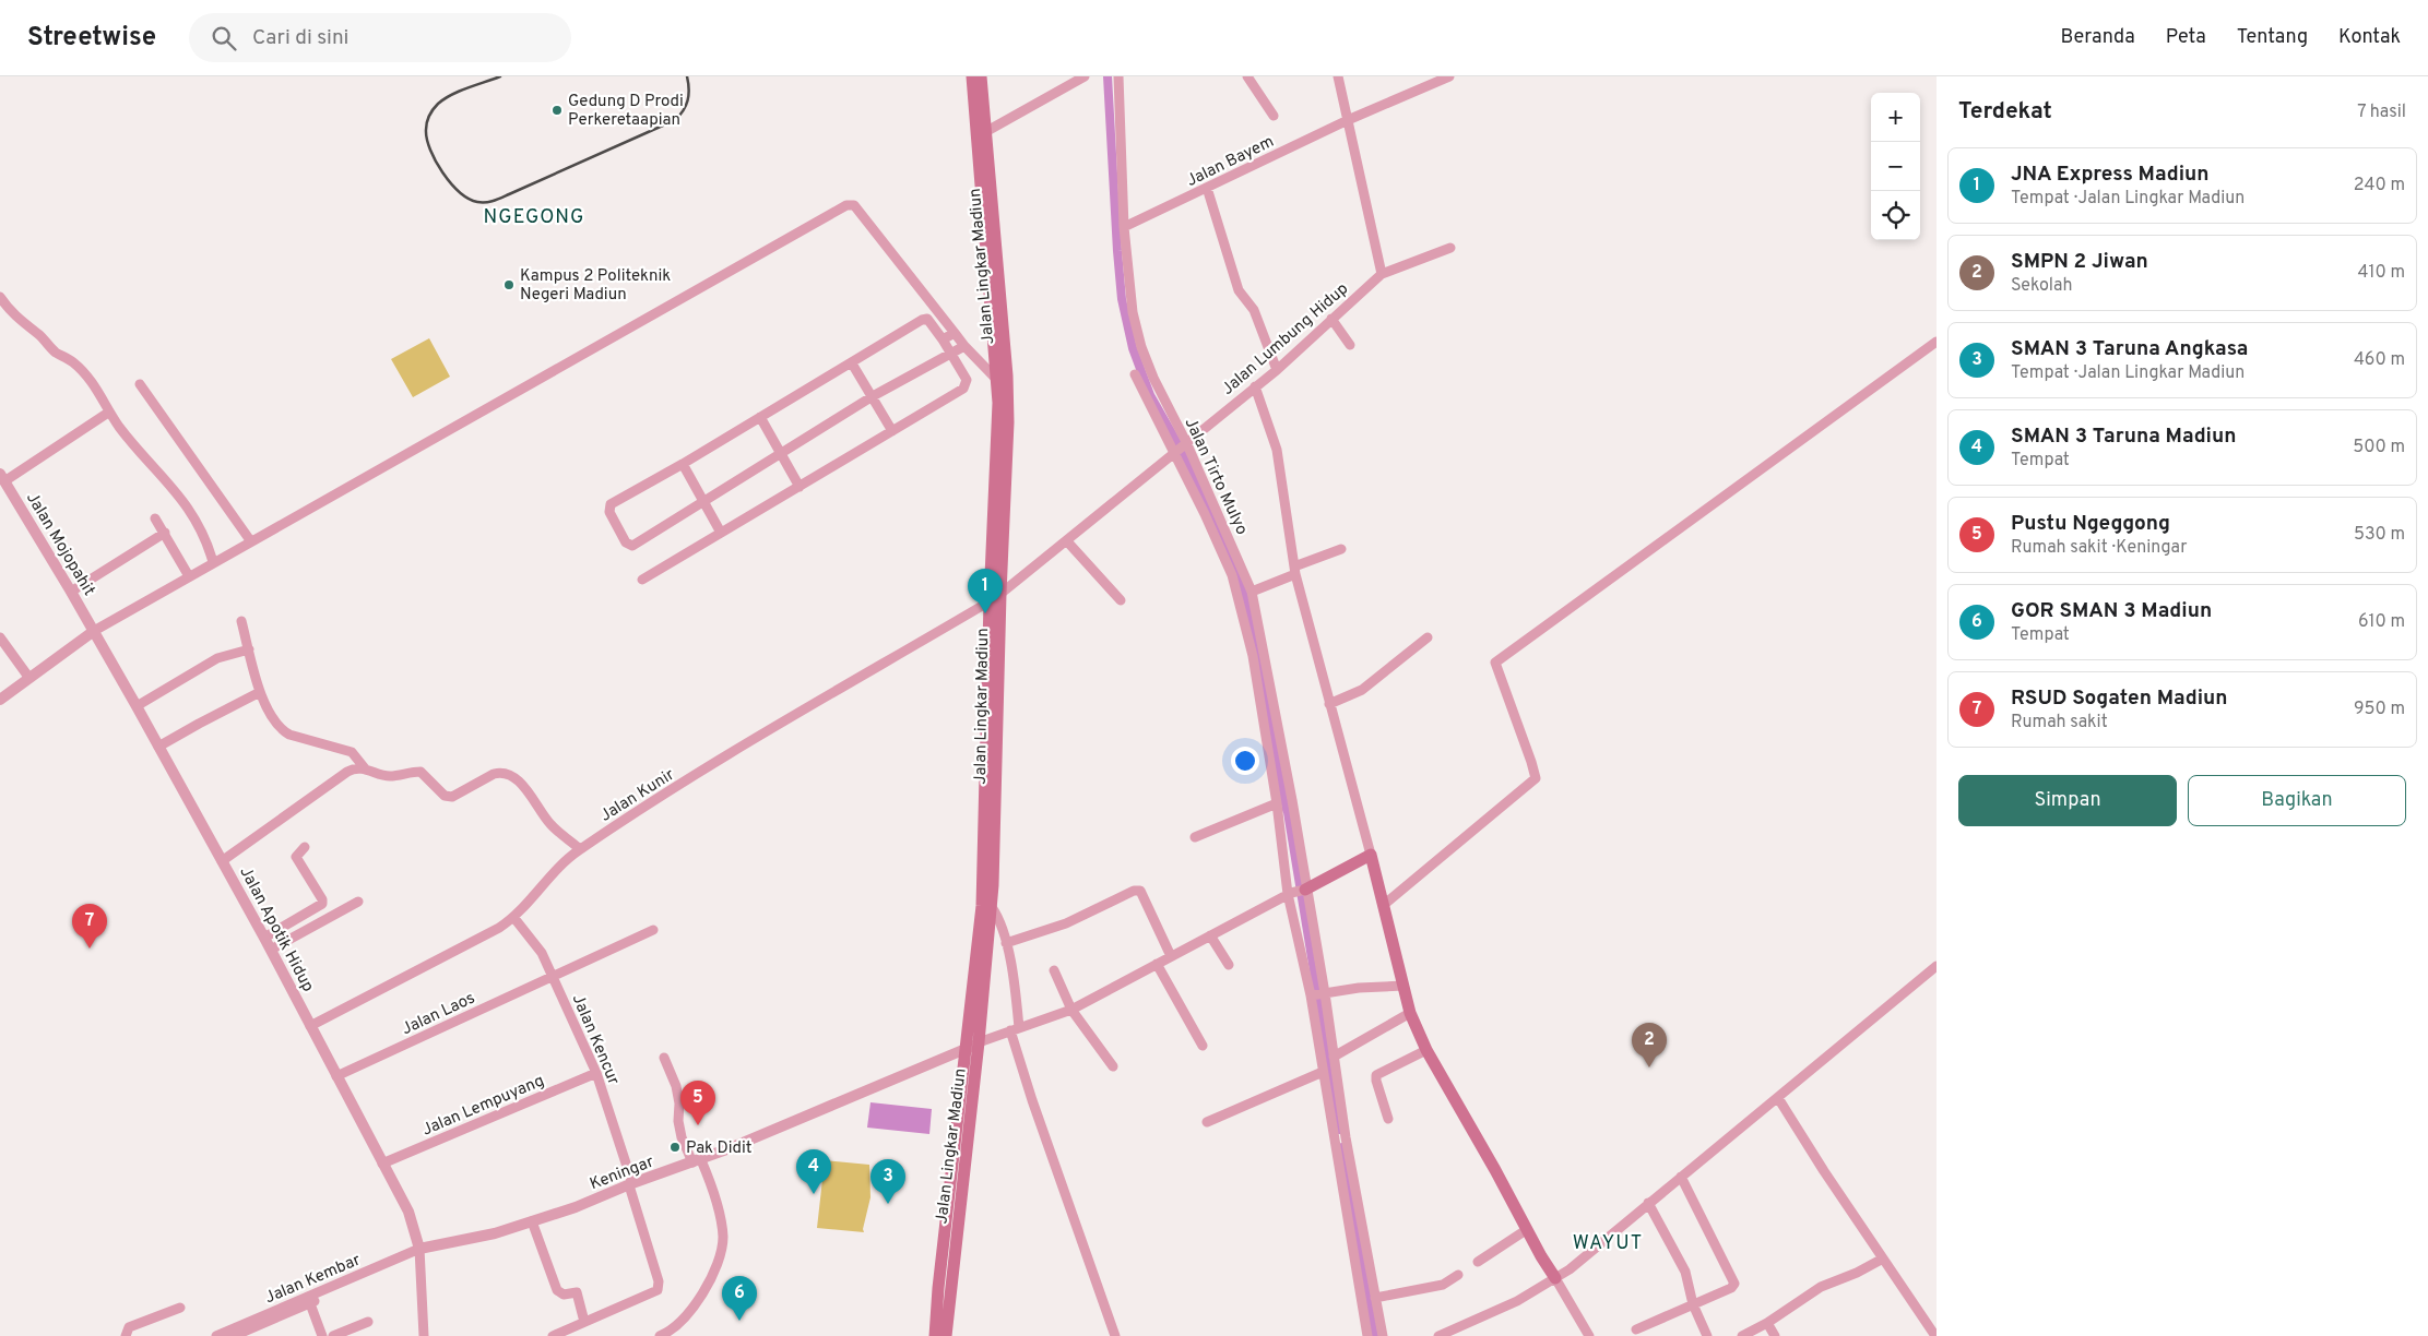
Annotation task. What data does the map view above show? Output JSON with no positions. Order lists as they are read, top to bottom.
{
  "streets": {
    "main road": ["Jalan Lingkar Madiun"],
    "street": [
      "Jalan Bayem",
      "Jalan Lumbung Hidup",
      "Jalan Tirto Mulyo",
      "Jalan Mojopahit",
      "Jalan Kunir",
      "Jalan Apotik Hidup",
      "Jalan Laos",
      "Jalan Kencur",
      "Jalan Lempuyang",
      "Keningar",
      "Jalan Kembar"
    ]
  },
  "crossings": [
    ["Jalan Bayem", "Jalan Tirto Mulyo"],
    ["Jalan Lingkar Madiun", "Jalan Lumbung Hidup"],
    ["Jalan Lingkar Madiun", "Jalan Kunir"],
    ["Jalan Lingkar Madiun", "Keningar"],
    ["Jalan Lumbung Hidup", "Jalan Tirto Mulyo"],
    ["Jalan Lumbung Hidup", "Jalan Kunir"],
    ["Jalan Mojopahit", "Jalan Apotik Hidup"],
    ["Jalan Kunir", "Jalan Apotik Hidup"],
    ["Jalan Kunir", "Jalan Kencur"],
    ["Jalan Apotik Hidup", "Jalan Laos"],
    ["Jalan Apotik Hidup", "Jalan Lempuyang"],
    ["Jalan Apotik Hidup", "Keningar"],
    ["Jalan Apotik Hidup", "Jalan Kembar"],
    ["Jalan Laos", "Jalan Kencur"],
    ["Jalan Kencur", "Jalan Lempuyang"],
    ["Jalan Kencur", "Keningar"],
    ["Keningar", "Jalan Kembar"]
  ],
  "districts": ["NGEGONG", "WAYUT"],
  "places": ["Gedung D Prodi Perkeretaapian", "Kampus 2 Politeknik Negeri Madiun", "Pak Didit"],
  "page": {
    "header": "Streetwise",
    "search": "Cari di sini",
    "nav": [
      "Beranda",
      "Peta",
      "Tentang",
      "Kontak"
    ],
    "heading": ["Terdekat", "7 hasil"],
    "map_buttons": ["+", "−"],
    "list": [
      {
        "mark": "1",
        "name": "JNA Express Madiun",
        "note": "Tempat · Jalan Lingkar Madiun",
        "value": "240 m"
      },
      {
        "mark": "2",
        "name": "SMPN 2 Jiwan",
        "note": "Sekolah",
        "value": "410 m"
      },
      {
        "mark": "3",
        "name": "SMAN 3 Taruna Angkasa",
        "note": "Tempat · Jalan Lingkar Madiun",
        "value": "460 m"
      },
      {
        "mark": "4",
        "name": "SMAN 3 Taruna Madiun",
        "note": "Tempat",
        "value": "500 m"
      },
      {
        "mark": "5",
        "name": "Pustu Ngeggong",
        "note": "Rumah sakit · Keningar",
        "value": "530 m"
      },
      {
        "mark": "6",
        "name": "GOR SMAN 3 Madiun",
        "note": "Tempat",
        "value": "610 m"
      },
      {
        "mark": "7",
        "name": "RSUD Sogaten Madiun",
        "note": "Rumah sakit",
        "value": "950 m"
      }
    ],
    "pins": [
      "1",
      "7",
      "2",
      "5",
      "4",
      "3",
      "6"
    ],
    "buttons": ["Simpan", "Bagikan"]
  }
}
